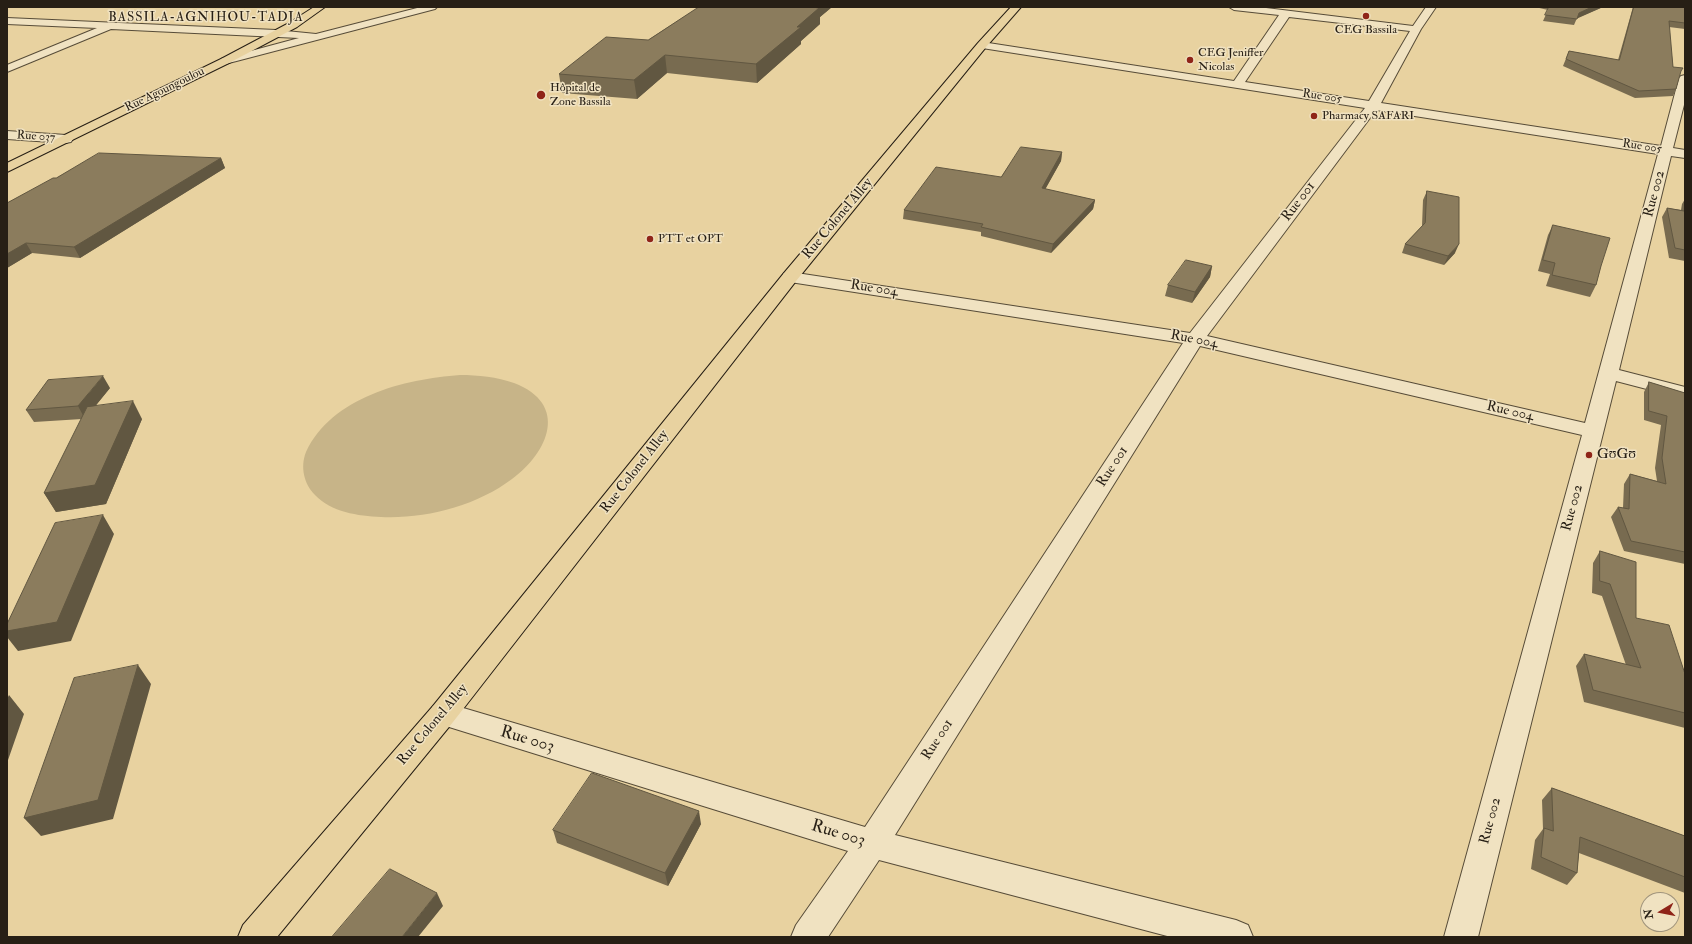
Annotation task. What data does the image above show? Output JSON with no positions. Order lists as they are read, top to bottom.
{
  "streets": {
    "main road": ["Rue Agoungoulou", "Rue Colonel Alley"],
    "street": [
      "Rue 005",
      "Rue 037",
      "Rue 002",
      "Rue 001",
      "Rue 004",
      "Rue 003"
    ]
  },
  "crossings": [
    ["Rue Agoungoulou", "Rue 037"],
    ["Rue 005", "Rue 002"],
    ["Rue 005", "Rue 001"],
    ["Rue 005", "Rue Colonel Alley"],
    ["Rue 002", "Rue 004"],
    ["Rue 001", "Rue 004"],
    ["Rue 001", "Rue 003"],
    ["Rue Colonel Alley", "Rue 004"],
    ["Rue Colonel Alley", "Rue 003"]
  ],
  "districts": ["BASSILA-AGNIHOU-TADJA"],
  "places": [
    "CEG Bassila",
    "CEG Jeniffer Nicolas",
    "Hôpital de Zone Bassila",
    "Pharmacy SAFARI",
    "PTT et OPT",
    "GʊGʊ"
  ],
  "north": "left"
}
